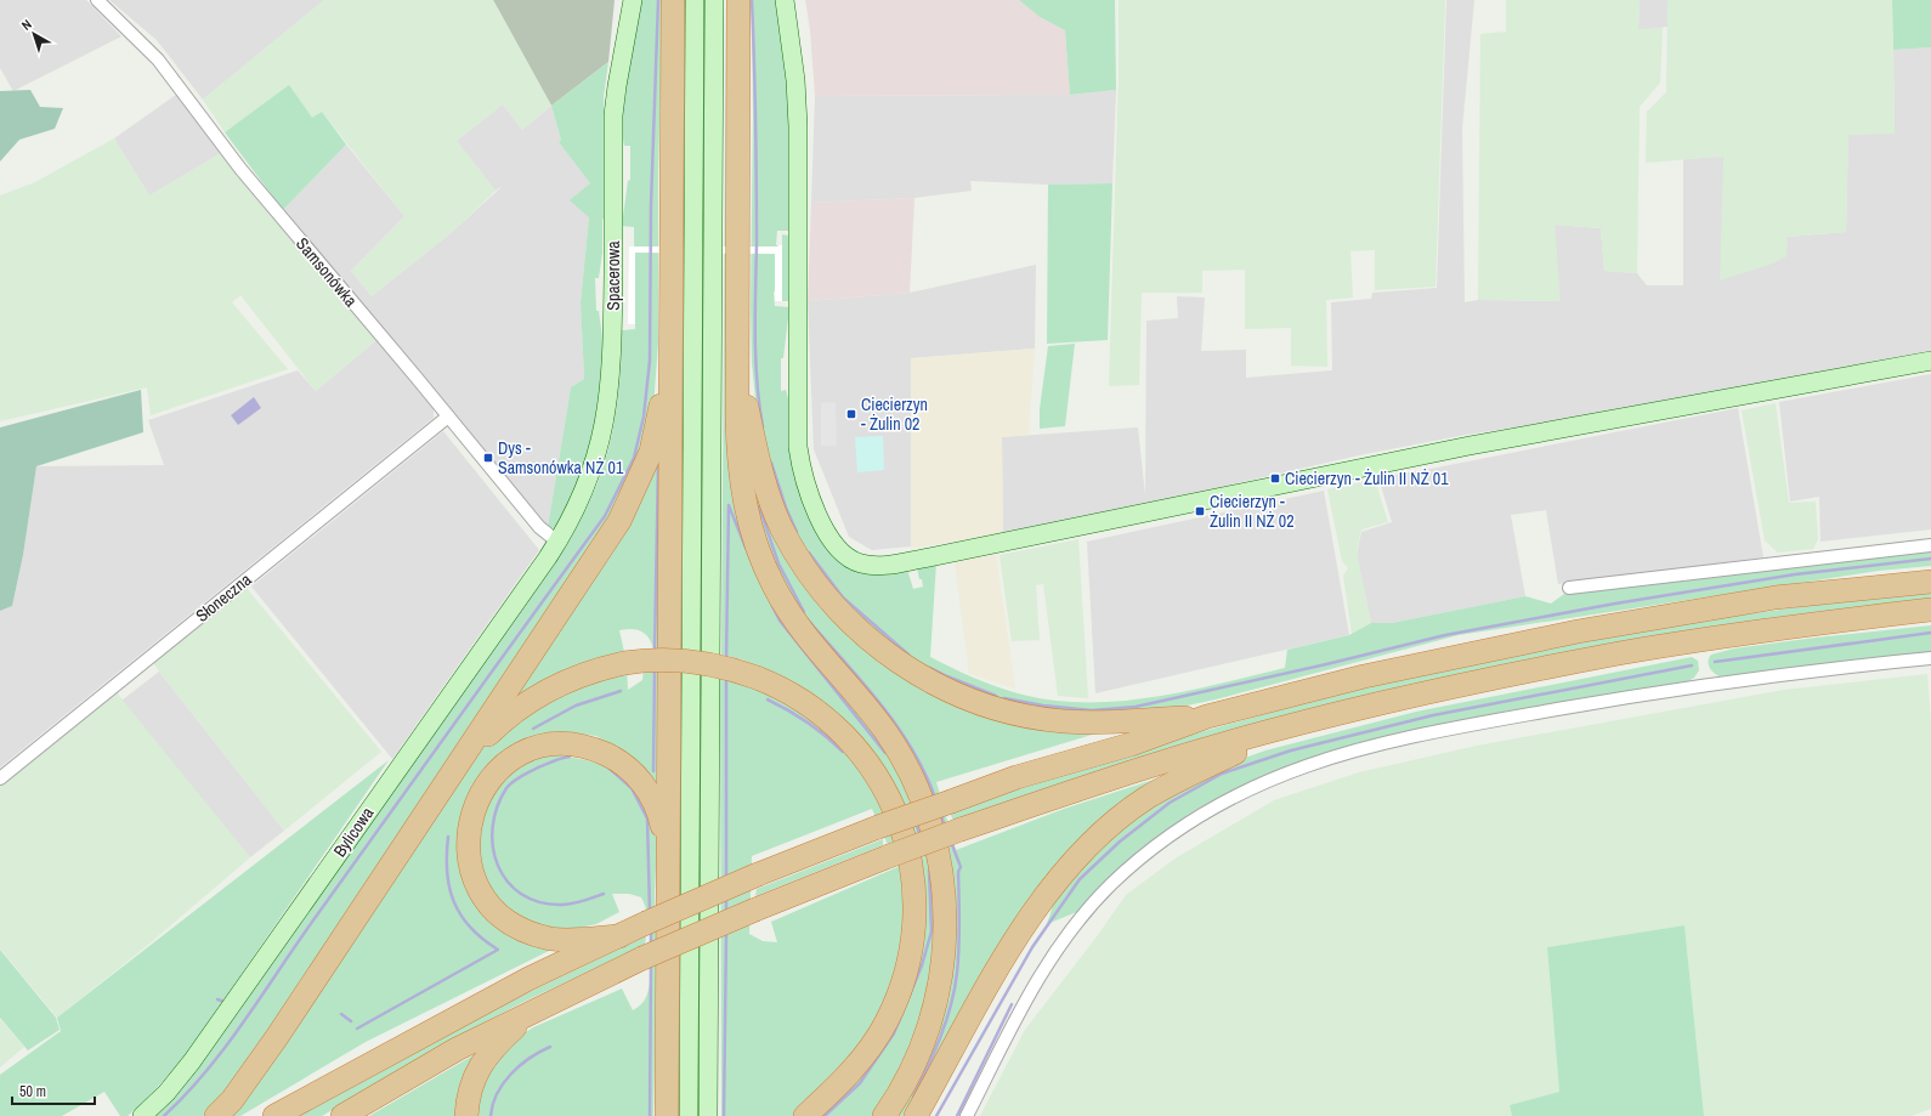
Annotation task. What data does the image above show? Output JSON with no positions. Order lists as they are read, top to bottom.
{
  "streets": {
    "street": [
      "Samsonówka",
      "Spacerowa",
      "Słoneczna",
      "Bylicowa"
    ]
  },
  "crossings": [
    ["Samsonówka", "Spacerowa"],
    ["Samsonówka", "Słoneczna"],
    ["Samsonówka", "Bylicowa"],
    ["Spacerowa", "Bylicowa"]
  ],
  "places": {
    "transit": [
      "Ciecierzyn - Żulin 02",
      "Dys - Samsonówka NŻ 01",
      "Ciecierzyn - Żulin II NŻ 01",
      "Ciecierzyn - Żulin II NŻ 02"
    ]
  },
  "scale_bar": "50 m",
  "north": "top left"
}
